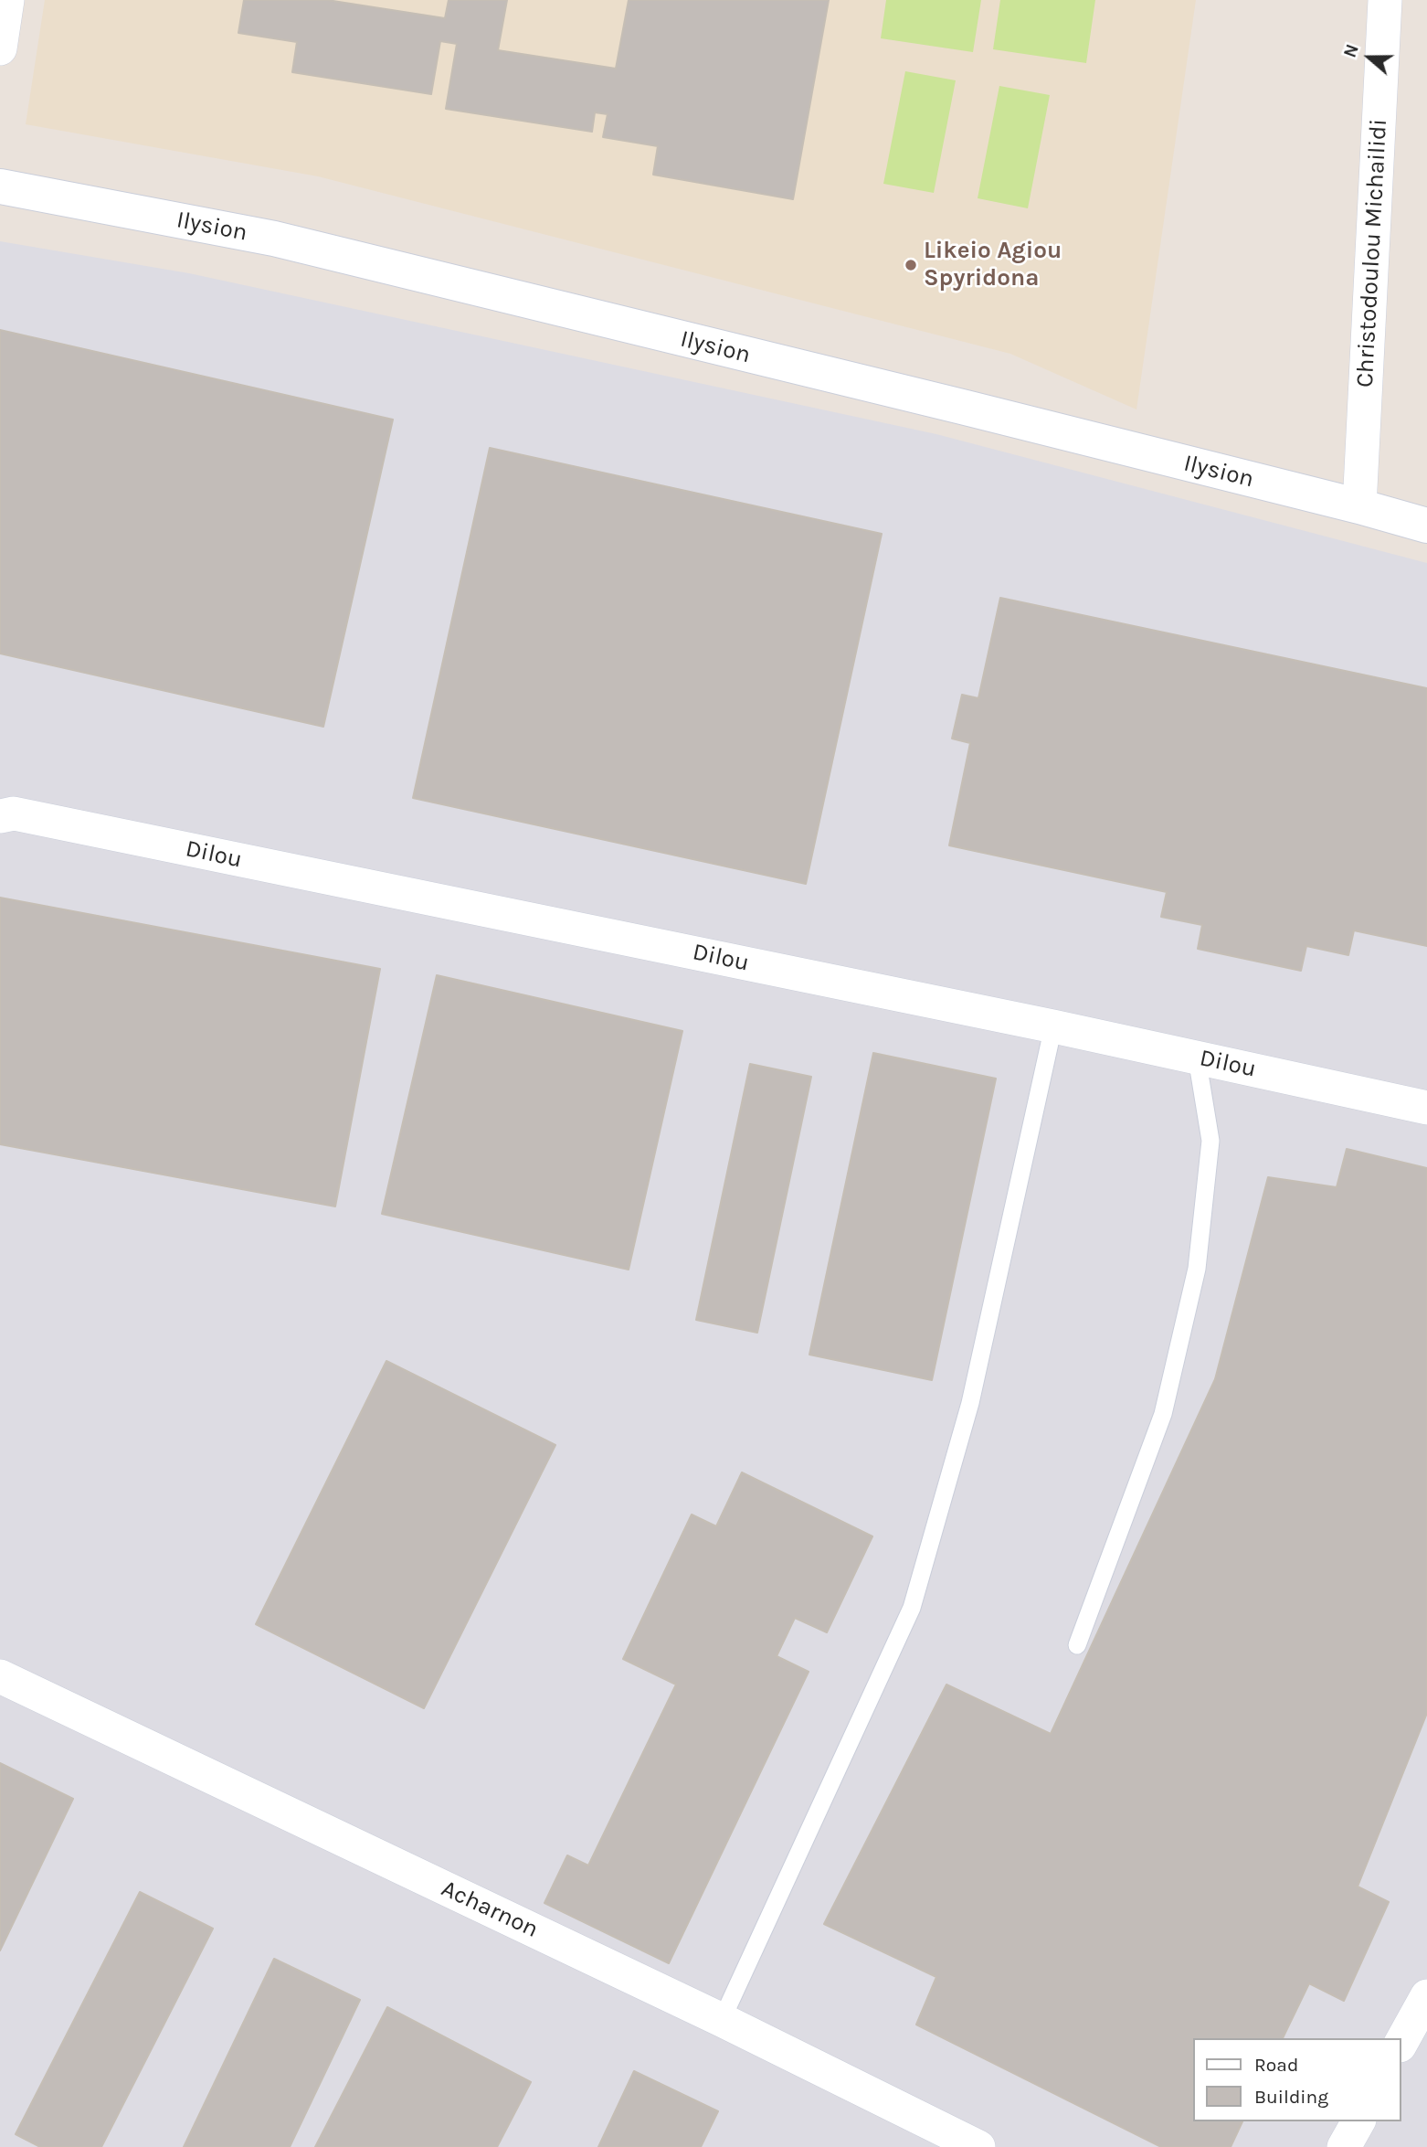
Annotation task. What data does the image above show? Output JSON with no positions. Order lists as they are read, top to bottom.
{
  "streets": {
    "street": [
      "Ilysion",
      "Christodoulou Michailidi",
      "Dilou",
      "Acharnon"
    ]
  },
  "crossings": [
    ["Ilysion", "Christodoulou Michailidi"]
  ],
  "places": ["Likeio Agiou Spyridona"],
  "legend": ["Road", "Building"],
  "north": "left"
}
